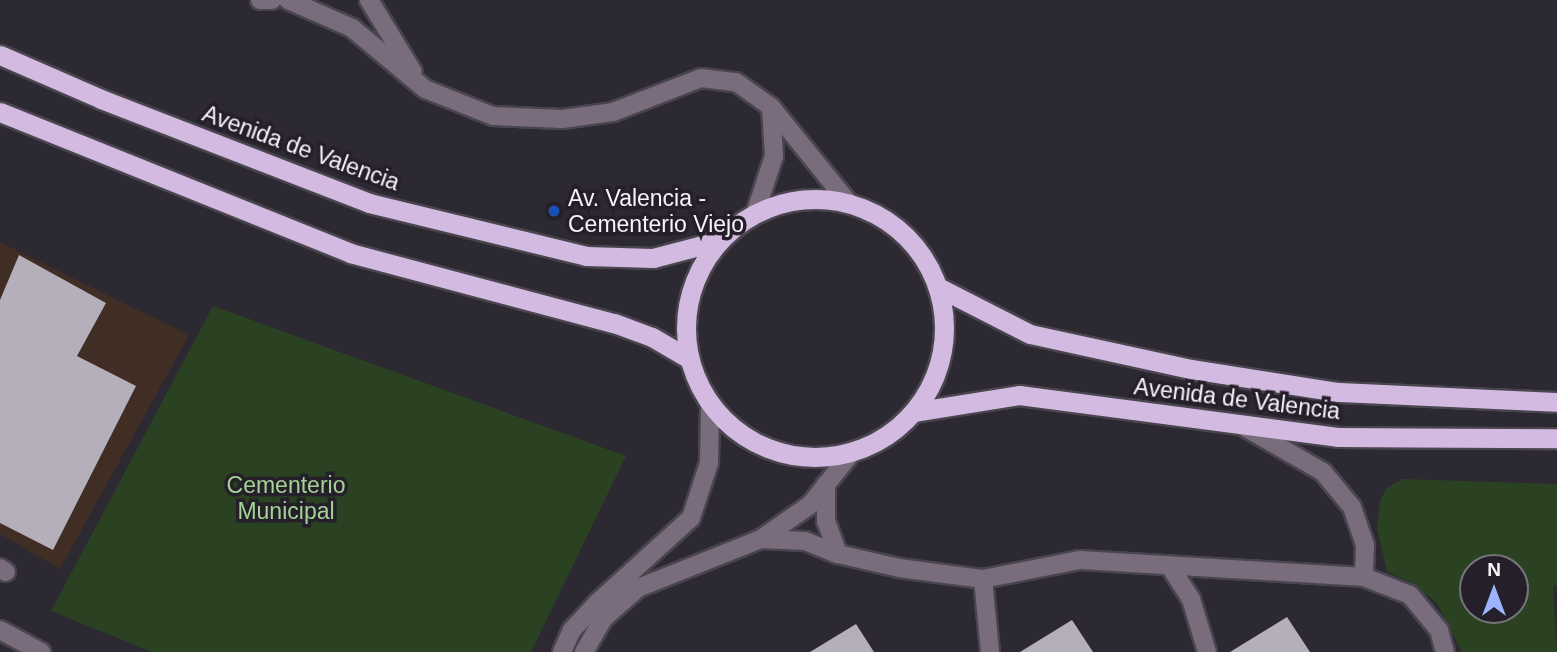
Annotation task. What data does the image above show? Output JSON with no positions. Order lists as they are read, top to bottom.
{
  "streets": {
    "highway": ["Avenida de Valencia"]
  },
  "parks": ["Cementerio Municipal"],
  "places": ["Av. Valencia - Cementerio Viejo"],
  "north": "top"
}
